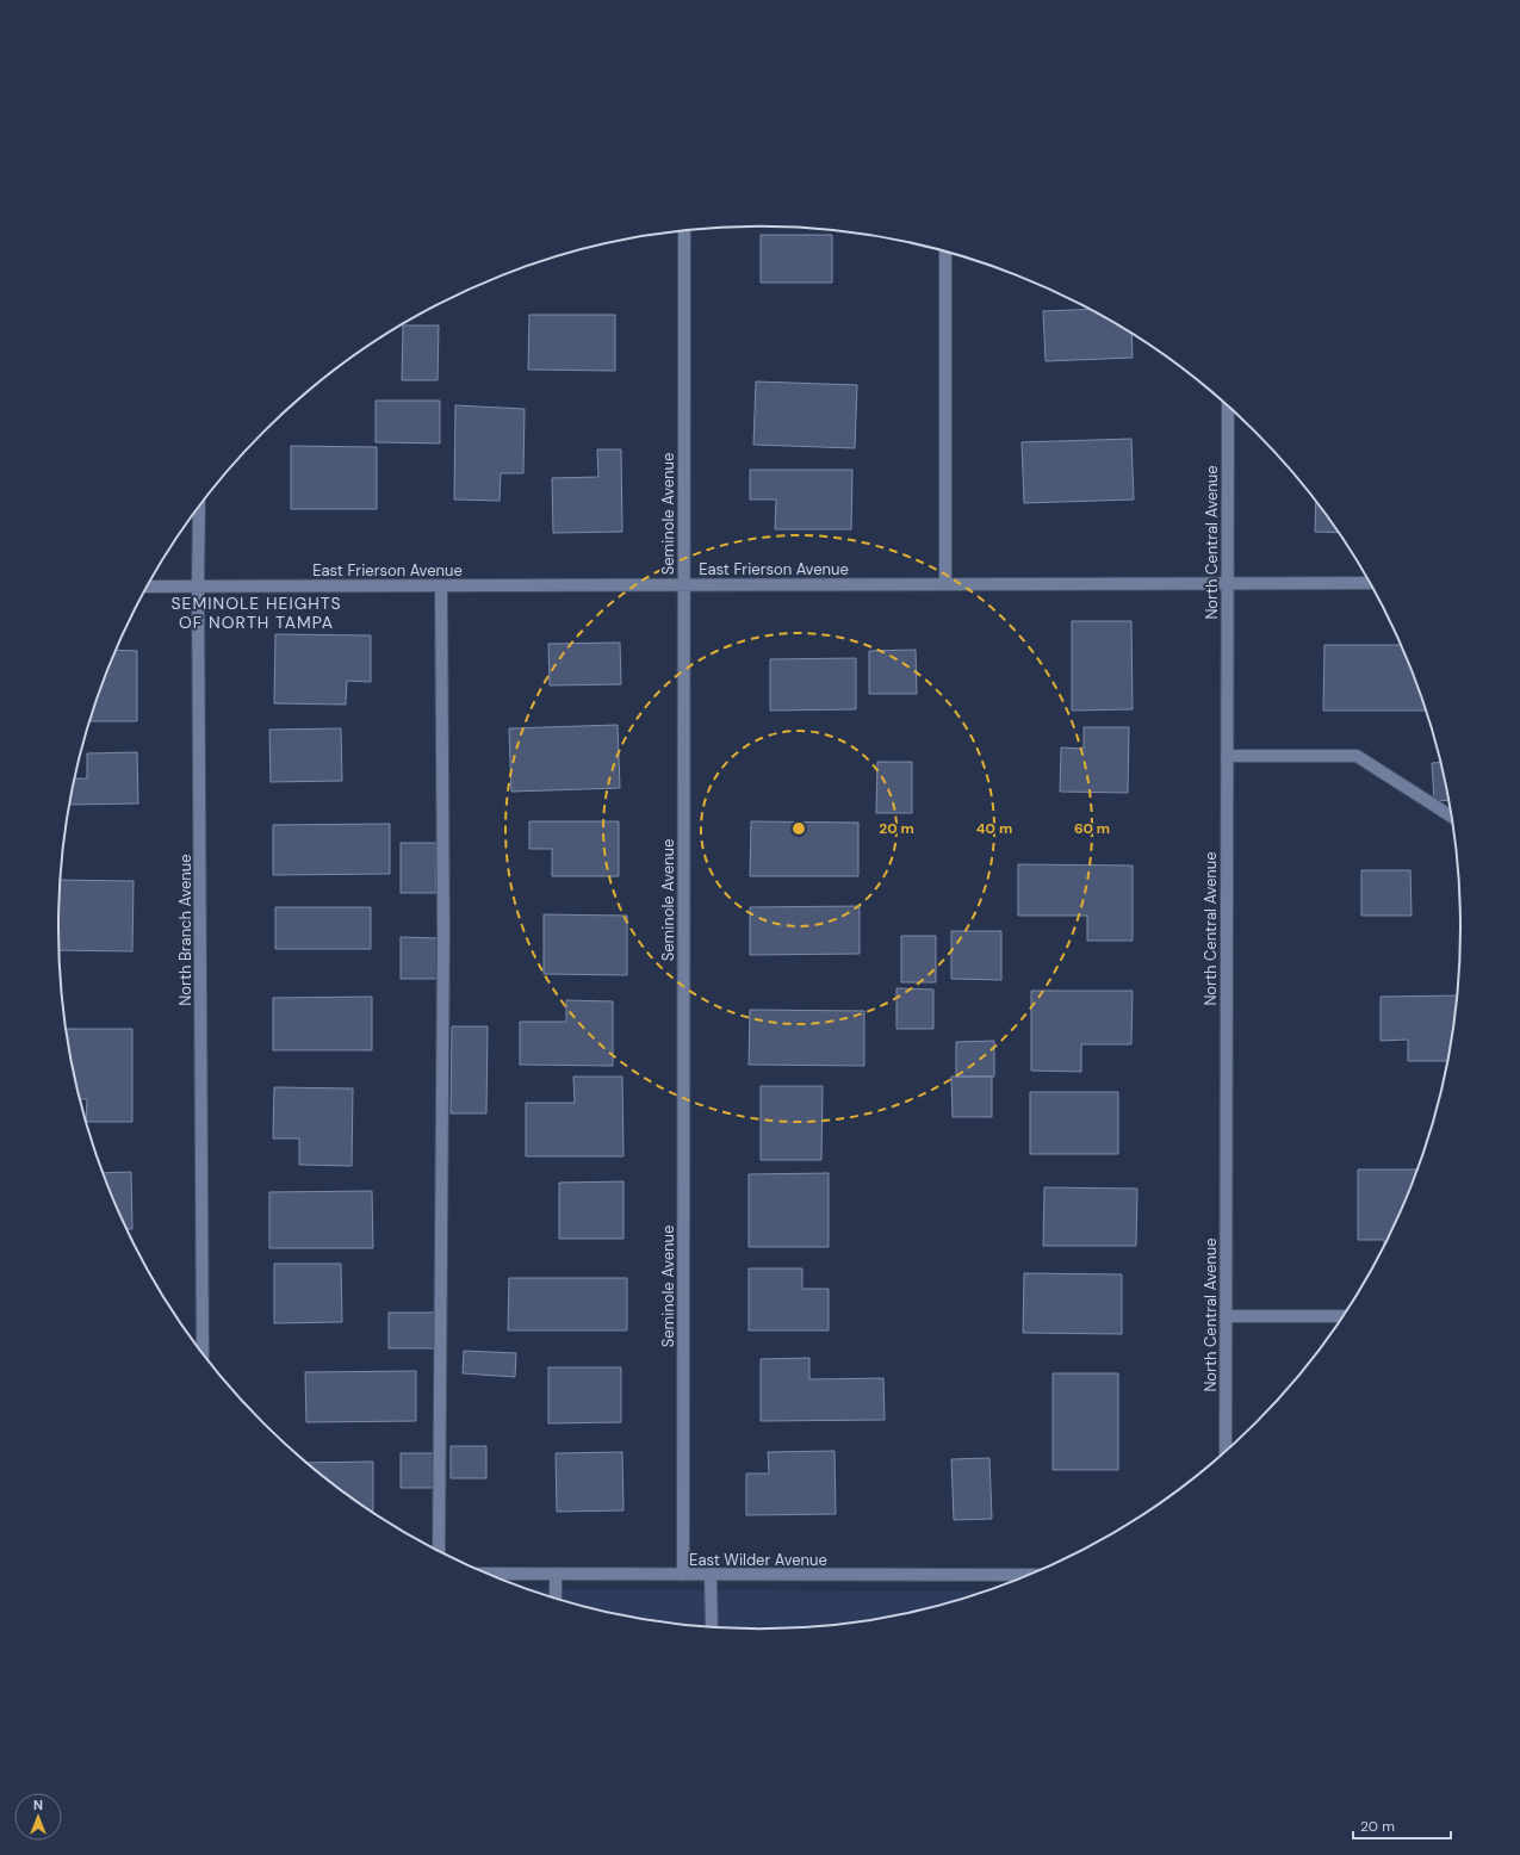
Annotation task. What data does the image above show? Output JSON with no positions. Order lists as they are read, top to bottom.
{
  "streets": {
    "street": [
      "Seminole Avenue",
      "North Central Avenue",
      "East Frierson Avenue",
      "North Branch Avenue",
      "East Wilder Avenue"
    ]
  },
  "crossings": [
    ["Seminole Avenue", "East Frierson Avenue"],
    ["Seminole Avenue", "East Wilder Avenue"],
    ["North Central Avenue", "East Frierson Avenue"],
    ["East Frierson Avenue", "North Branch Avenue"]
  ],
  "districts": ["SEMINOLE HEIGHTS OF NORTH TAMPA"],
  "scale_bar": "20 m",
  "north": "top",
  "rings": ["20 m", "40 m", "60 m"]
}
